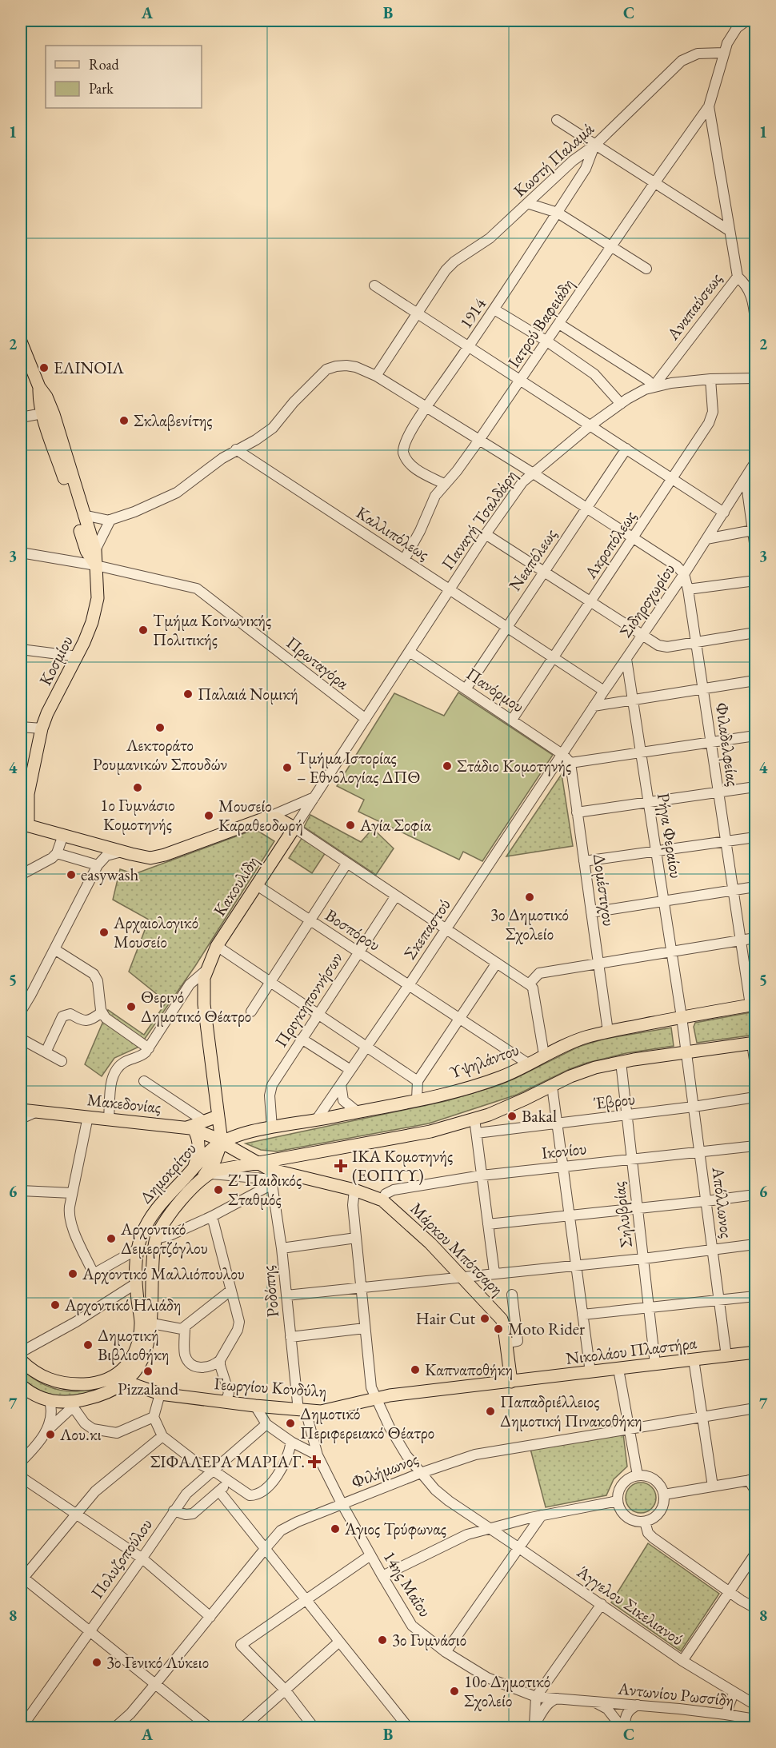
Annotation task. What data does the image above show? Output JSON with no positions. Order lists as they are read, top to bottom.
{
  "streets": {
    "main road": [
      "Κοσμίου",
      "Κακουλίδη",
      "Υψηλάντου",
      "Μακεδονίας",
      "Δημοκρίτου",
      "Μάρκου Μπότσαρη",
      "Νικολάου Πλαστήρα",
      "Γεωργίου Κονδύλη"
    ],
    "street": [
      "Κωστή Παλαμά",
      "Αναπαύσεως",
      "1914",
      "Ιατρού Βαφειάδη",
      "Παναγή Τσαλδάρη",
      "Καλλιπόλεως",
      "Ακροπόλεως",
      "Νεαπόλεως",
      "Σιδηροχωρίου",
      "Πρωταγόρα",
      "Πανόρμου",
      "Φιλαδελφείας",
      "Ρήγα Φεραίου",
      "Δομέστιχου",
      "Σκεπαστού",
      "Βοσπόρου",
      "Πριγκηποννήσων",
      "Έβρου",
      "Ικονίου",
      "Απόλλωνος",
      "Σηλυβρίας",
      "Ροδόπης",
      "Φιλήμωνος",
      "Πολυζοπούλου",
      "14ης Μαΐου",
      "Άγγελου Σικελιανού",
      "Αντωνίου Ρωσσίδη"
    ]
  },
  "crossings": [
    ["Κωστή Παλαμά", "Αναπαύσεως"],
    ["Κωστή Παλαμά", "1914"],
    ["Αναπαύσεως", "Ιατρού Βαφειάδη"],
    ["Αναπαύσεως", "Παναγή Τσαλδάρη"],
    ["1914", "Ιατρού Βαφειάδη"],
    ["Ιατρού Βαφειάδη", "Καλλιπόλεως"],
    ["Παναγή Τσαλδάρη", "Καλλιπόλεως"],
    ["Παναγή Τσαλδάρη", "Ακροπόλεως"],
    ["Παναγή Τσαλδάρη", "Πρωταγόρα"],
    ["Παναγή Τσαλδάρη", "Πανόρμου"],
    ["Παναγή Τσαλδάρη", "Κακουλίδη"],
    ["Καλλιπόλεως", "Ακροπόλεως"],
    ["Καλλιπόλεως", "Νεαπόλεως"],
    ["Καλλιπόλεως", "Σιδηροχωρίου"],
    ["Ακροπόλεως", "Πανόρμου"],
    ["Νεαπόλεως", "Πανόρμου"],
    ["Σιδηροχωρίου", "Πανόρμου"],
    ["Σιδηροχωρίου", "Φιλαδελφείας"],
    ["Σιδηροχωρίου", "Ρήγα Φεραίου"],
    ["Σιδηροχωρίου", "Σκεπαστού"],
    ["Κοσμίου", "Πρωταγόρα"],
    ["Πανόρμου", "Σκεπαστού"],
    ["Φιλαδελφείας", "Υψηλάντου"],
    ["Ρήγα Φεραίου", "Υψηλάντου"],
    ["Ρήγα Φεραίου", "Απόλλωνος"],
    ["Κακουλίδη", "Βοσπόρου"],
    ["Κακουλίδη", "Υψηλάντου"],
    ["Κακουλίδη", "Μακεδονίας"],
    ["Κακουλίδη", "Δημοκρίτου"],
    ["Κακουλίδη", "Μάρκου Μπότσαρη"],
    ["Δομέστιχου", "Υψηλάντου"],
    ["Σκεπαστού", "Βοσπόρου"],
    ["Σκεπαστού", "Υψηλάντου"],
    ["Βοσπόρου", "Πριγκηποννήσων"],
    ["Βοσπόρου", "Υψηλάντου"],
    ["Πριγκηποννήσων", "Υψηλάντου"],
    ["Υψηλάντου", "Μακεδονίας"],
    ["Υψηλάντου", "Δημοκρίτου"],
    ["Υψηλάντου", "Μάρκου Μπότσαρη"],
    ["Έβρου", "Απόλλωνος"],
    ["Έβρου", "Σηλυβρίας"],
    ["Μακεδονίας", "Δημοκρίτου"],
    ["Μακεδονίας", "Μάρκου Μπότσαρη"],
    ["Ικονίου", "Απόλλωνος"],
    ["Ικονίου", "Σηλυβρίας"],
    ["Ικονίου", "Μάρκου Μπότσαρη"],
    ["Δημοκρίτου", "Μάρκου Μπότσαρη"],
    ["Δημοκρίτου", "Ροδόπης"],
    ["Δημοκρίτου", "Γεωργίου Κονδύλη"],
    ["Απόλλωνος", "Νικολάου Πλαστήρα"],
    ["Σηλυβρίας", "Νικολάου Πλαστήρα"],
    ["Μάρκου Μπότσαρη", "Ροδόπης"],
    ["Μάρκου Μπότσαρη", "Νικολάου Πλαστήρα"],
    ["Μάρκου Μπότσαρη", "Γεωργίου Κονδύλη"],
    ["Μάρκου Μπότσαρη", "Άγγελου Σικελιανού"],
    ["Ροδόπης", "Γεωργίου Κονδύλη"],
    ["Ροδόπης", "14ης Μαΐου"],
    ["Νικολάου Πλαστήρα", "Γεωργίου Κονδύλη"],
    ["Γεωργίου Κονδύλη", "Άγγελου Σικελιανού"],
    ["Φιλήμωνος", "14ης Μαΐου"],
    ["Φιλήμωνος", "Άγγελου Σικελιανού"],
    ["14ης Μαΐου", "Αντωνίου Ρωσσίδη"]
  ],
  "places": {
    "other": [
      "ΕΛΙΝΟΙΛ",
      "Σκλαβενίτης",
      "Τμήμα Κοινωνικής Πολιτικής",
      "Παλαιά Νομική",
      "Λεκτοράτο Ρουμανικών Σπουδών",
      "Στάδιο Κομοτηνής",
      "Τμήμα Ιστορίας – Εθνολογίας ΔΠΘ",
      "1ο Γυμνάσιο Κομοτηνής",
      "Μουσείο Καραθεοδωρή",
      "Αγία Σοφία",
      "easywash",
      "3ο Δημοτικό Σχολείο",
      "Αρχαιολογικό Μουσείο",
      "Θερινό Δημοτικό Θέατρο",
      "Bakal",
      "Ζ' Παιδικός Σταθμός",
      "Αρχοντικό Δεμερτζόγλου",
      "Αρχοντικό Μαλλιόπουλου",
      "Αρχοντικό Ηλιάδη",
      "Hair Cut",
      "Moto Rider",
      "Δημοτική Βιβλιοθήκη",
      "Καπναποθήκη",
      "Pizzaland",
      "Παπαδριέλλειος Δημοτική Πινακοθήκη",
      "Δημοτικό Περιφερειακό Θέατρο",
      "Λου.κι",
      "Άγιος Τρύφωνας",
      "3ο Γυμνάσιο",
      "3ο Γενικό Λύκειο",
      "10ο Δημοτικό Σχολείο"
    ],
    "health": ["ΙΚΑ Κομοτηνής (ΕΟΠΥΥ)", "ΣΙΦΑΛΕΡΑ ΜΑΡΙΑ Γ."]
  },
  "legend": ["Road", "Park"],
  "grid": {
    "columns": ["A", "B", "C"],
    "rows": [
      "1",
      "2",
      "3",
      "4",
      "5",
      "6",
      "7",
      "8"
    ]
  }
}
